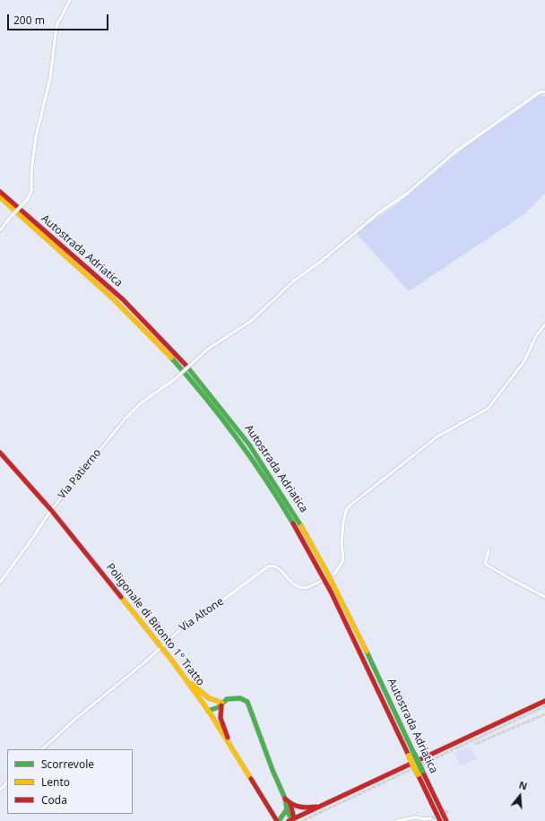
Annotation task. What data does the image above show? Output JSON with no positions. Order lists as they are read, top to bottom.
{
  "streets": {
    "main road": ["Autostrada Adriatica", "Poligonale di Bitonto 1° Tratto"],
    "street": ["Via Patierno", "Via Altone"]
  },
  "crossings": [
    ["Via Patierno", "Poligonale di Bitonto 1° Tratto"],
    ["Via Altone", "Poligonale di Bitonto 1° Tratto"]
  ],
  "legend": ["Scorrevole", "Lento", "Coda"],
  "scale_bar": "200 m",
  "north": "top"
}
